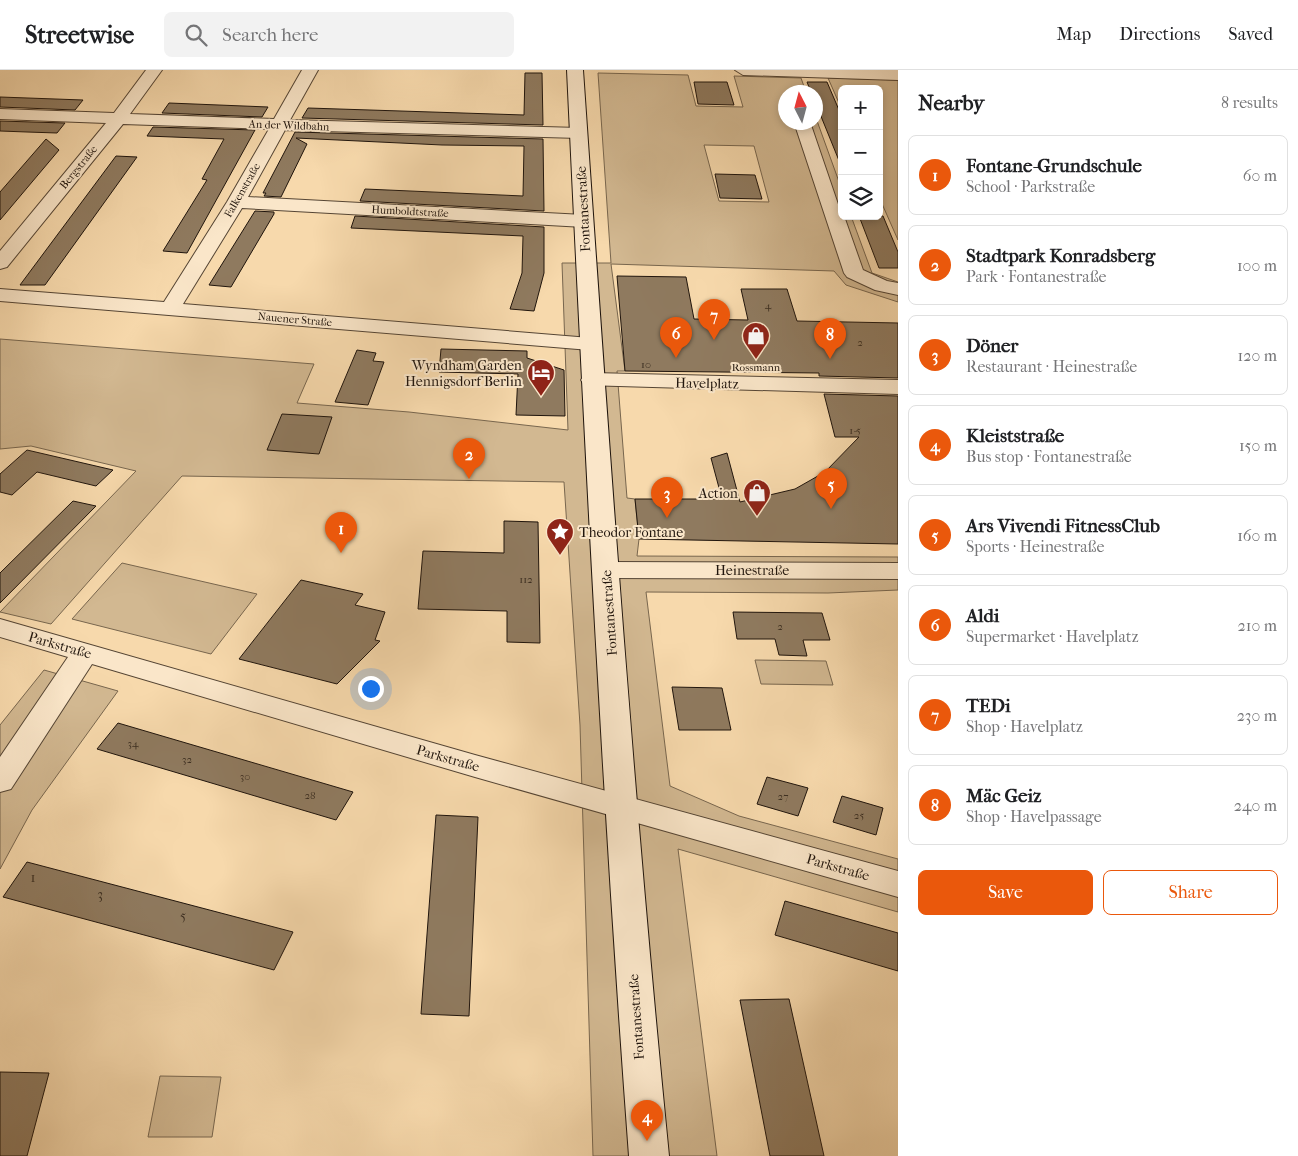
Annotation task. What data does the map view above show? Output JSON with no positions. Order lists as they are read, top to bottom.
{
  "streets": {
    "street": [
      "An der Wildbahn",
      "Bergstraße",
      "Falkenstraße",
      "Fontanestraße",
      "Humboldtstraße",
      "Nauener Straße",
      "Havelplatz",
      "Heinestraße",
      "Parkstraße"
    ]
  },
  "crossings": [
    ["An der Wildbahn", "Bergstraße"],
    ["An der Wildbahn", "Falkenstraße"],
    ["An der Wildbahn", "Fontanestraße"],
    ["Falkenstraße", "Humboldtstraße"],
    ["Falkenstraße", "Nauener Straße"],
    ["Fontanestraße", "Humboldtstraße"],
    ["Fontanestraße", "Nauener Straße"],
    ["Fontanestraße", "Havelplatz"],
    ["Fontanestraße", "Heinestraße"],
    ["Fontanestraße", "Parkstraße"]
  ],
  "places": {
    "shop": ["Rossmann", "Action"],
    "hotel": ["Wyndham Garden Hennigsdorf Berlin"],
    "place": ["Theodor Fontane"]
  },
  "house_numbers": [
    "4",
    "2",
    "10",
    "1-5",
    "112",
    "2",
    "34",
    "32",
    "30",
    "28",
    "27",
    "25",
    "1",
    "3",
    "5"
  ],
  "north": "top",
  "page": {
    "header": "Streetwise",
    "search": "Search here",
    "nav": ["Map", "Directions", "Saved"],
    "heading": ["Nearby", "8 results"],
    "map_buttons": ["+", "−"],
    "list": [
      {
        "mark": "1",
        "name": "Fontane-Grundschule",
        "note": "School · Parkstraße",
        "value": "60 m"
      },
      {
        "mark": "2",
        "name": "Stadtpark Konradsberg",
        "note": "Park · Fontanestraße",
        "value": "100 m"
      },
      {
        "mark": "3",
        "name": "Döner",
        "note": "Restaurant · Heinestraße",
        "value": "120 m"
      },
      {
        "mark": "4",
        "name": "Kleiststraße",
        "note": "Bus stop · Fontanestraße",
        "value": "150 m"
      },
      {
        "mark": "5",
        "name": "Ars Vivendi FitnessClub",
        "note": "Sports · Heinestraße",
        "value": "160 m"
      },
      {
        "mark": "6",
        "name": "Aldi",
        "note": "Supermarket · Havelplatz",
        "value": "210 m"
      },
      {
        "mark": "7",
        "name": "TEDi",
        "note": "Shop · Havelplatz",
        "value": "230 m"
      },
      {
        "mark": "8",
        "name": "Mäc Geiz",
        "note": "Shop · Havelpassage",
        "value": "240 m"
      }
    ],
    "pins": [
      "7",
      "6",
      "8",
      "2",
      "5",
      "3",
      "1",
      "4"
    ],
    "buttons": ["Save", "Share"]
  }
}
